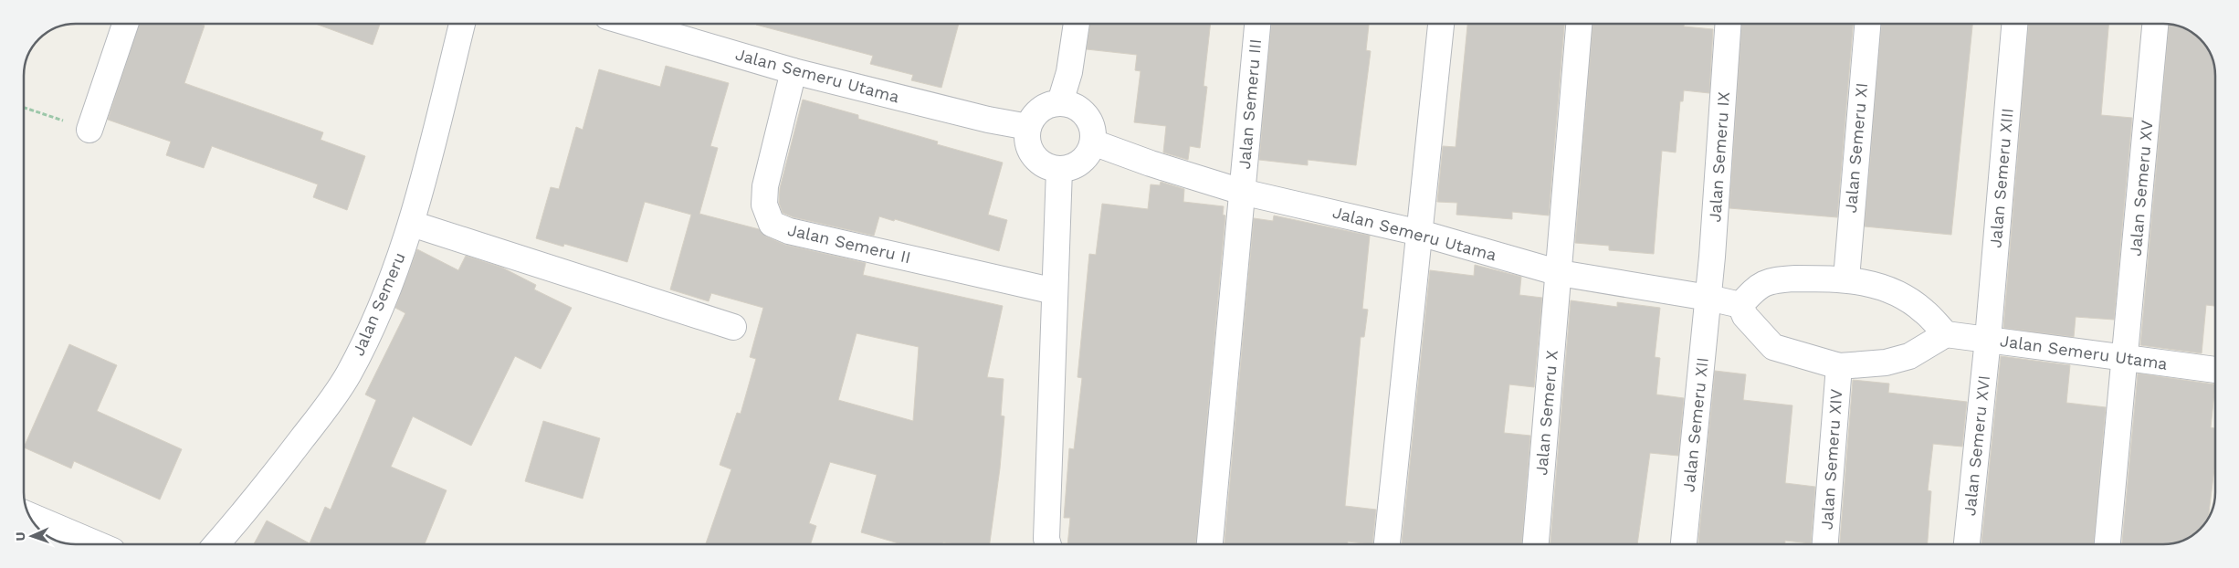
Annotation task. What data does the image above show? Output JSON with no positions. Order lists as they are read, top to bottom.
{
  "streets": {
    "street": [
      "Jalan Semeru Utama",
      "Jalan Semeru III",
      "Jalan Semeru XI",
      "Jalan Semeru IX",
      "Jalan Semeru XIII",
      "Jalan Semeru XV",
      "Jalan Semeru II",
      "Jalan Semeru",
      "Jalan Semeru X",
      "Jalan Semeru XII",
      "Jalan Semeru XVI",
      "Jalan Semeru XIV"
    ]
  },
  "crossings": [
    ["Jalan Semeru Utama", "Jalan Semeru III"],
    ["Jalan Semeru Utama", "Jalan Semeru IX"],
    ["Jalan Semeru Utama", "Jalan Semeru XIII"],
    ["Jalan Semeru Utama", "Jalan Semeru XV"],
    ["Jalan Semeru Utama", "Jalan Semeru II"],
    ["Jalan Semeru Utama", "Jalan Semeru X"],
    ["Jalan Semeru Utama", "Jalan Semeru XII"],
    ["Jalan Semeru Utama", "Jalan Semeru XVI"],
    ["Jalan Semeru IX", "Jalan Semeru XII"],
    ["Jalan Semeru XIII", "Jalan Semeru XVI"]
  ],
  "north": "left"
}
